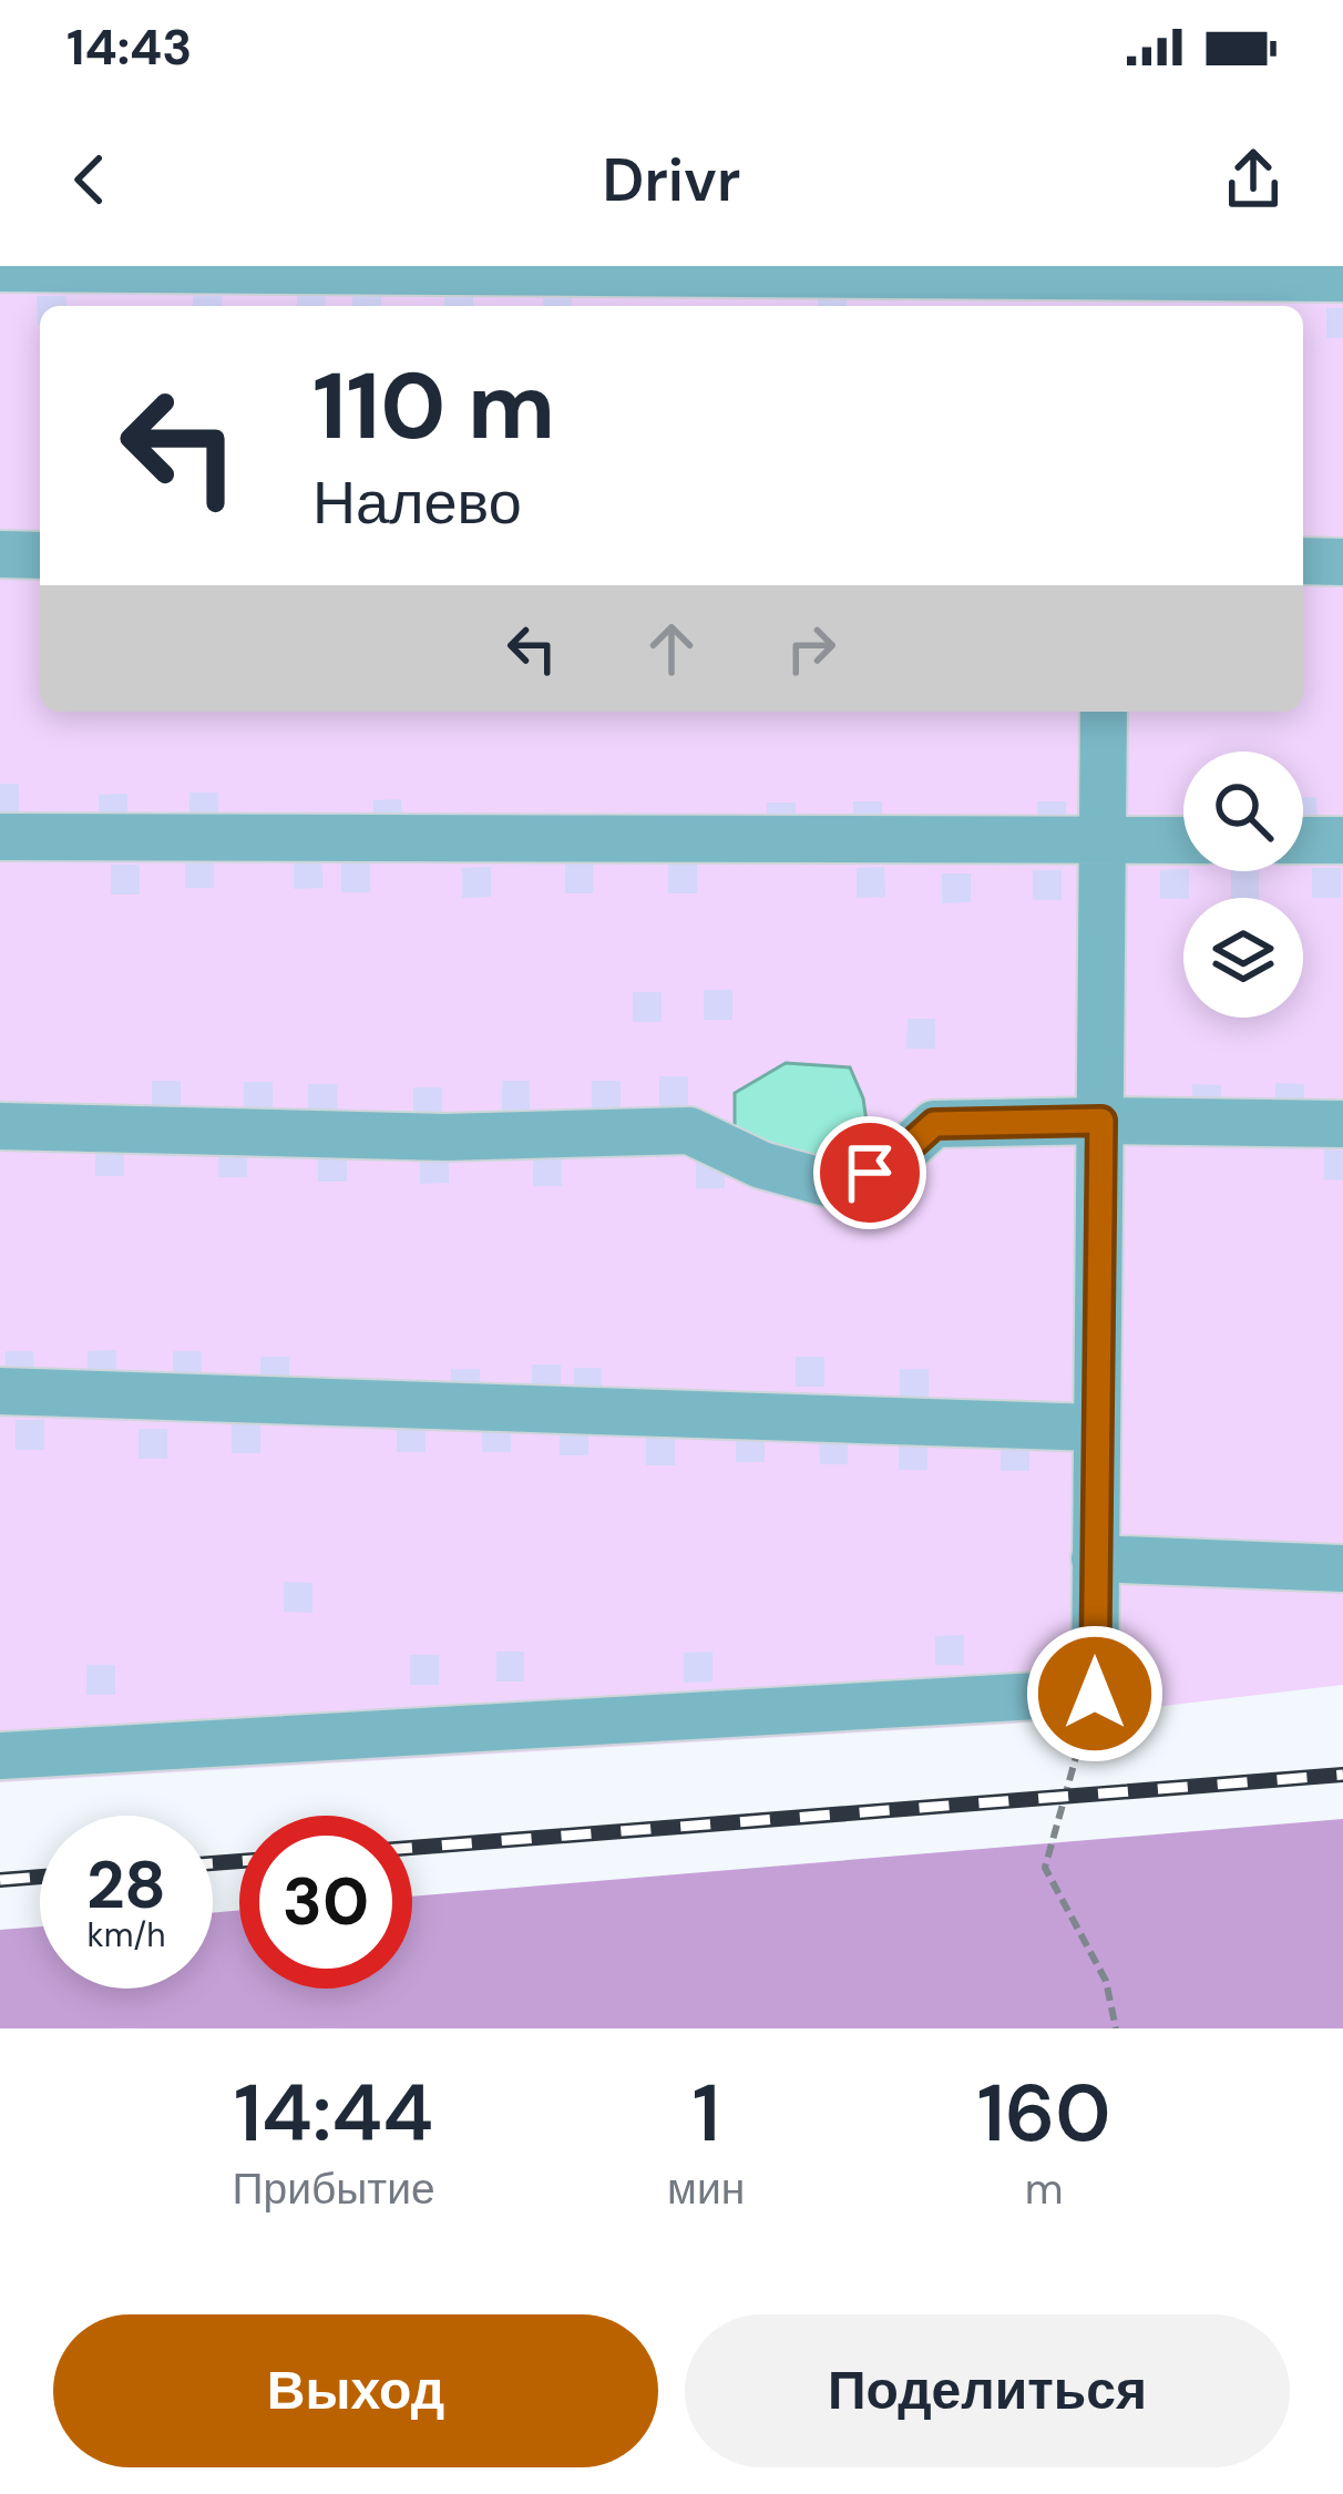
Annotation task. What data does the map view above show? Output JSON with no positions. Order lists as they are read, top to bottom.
{
  "page": {
    "status": "14:43",
    "header": "Drivr",
    "turn": ["110 m", "Налево"],
    "speed": "28 km/h",
    "limit": "30",
    "eta": [
      "14:44",
      "Прибытие",
      "1",
      "мин",
      "160",
      "m"
    ],
    "buttons": ["Выход", "Поделиться"]
  }
}
